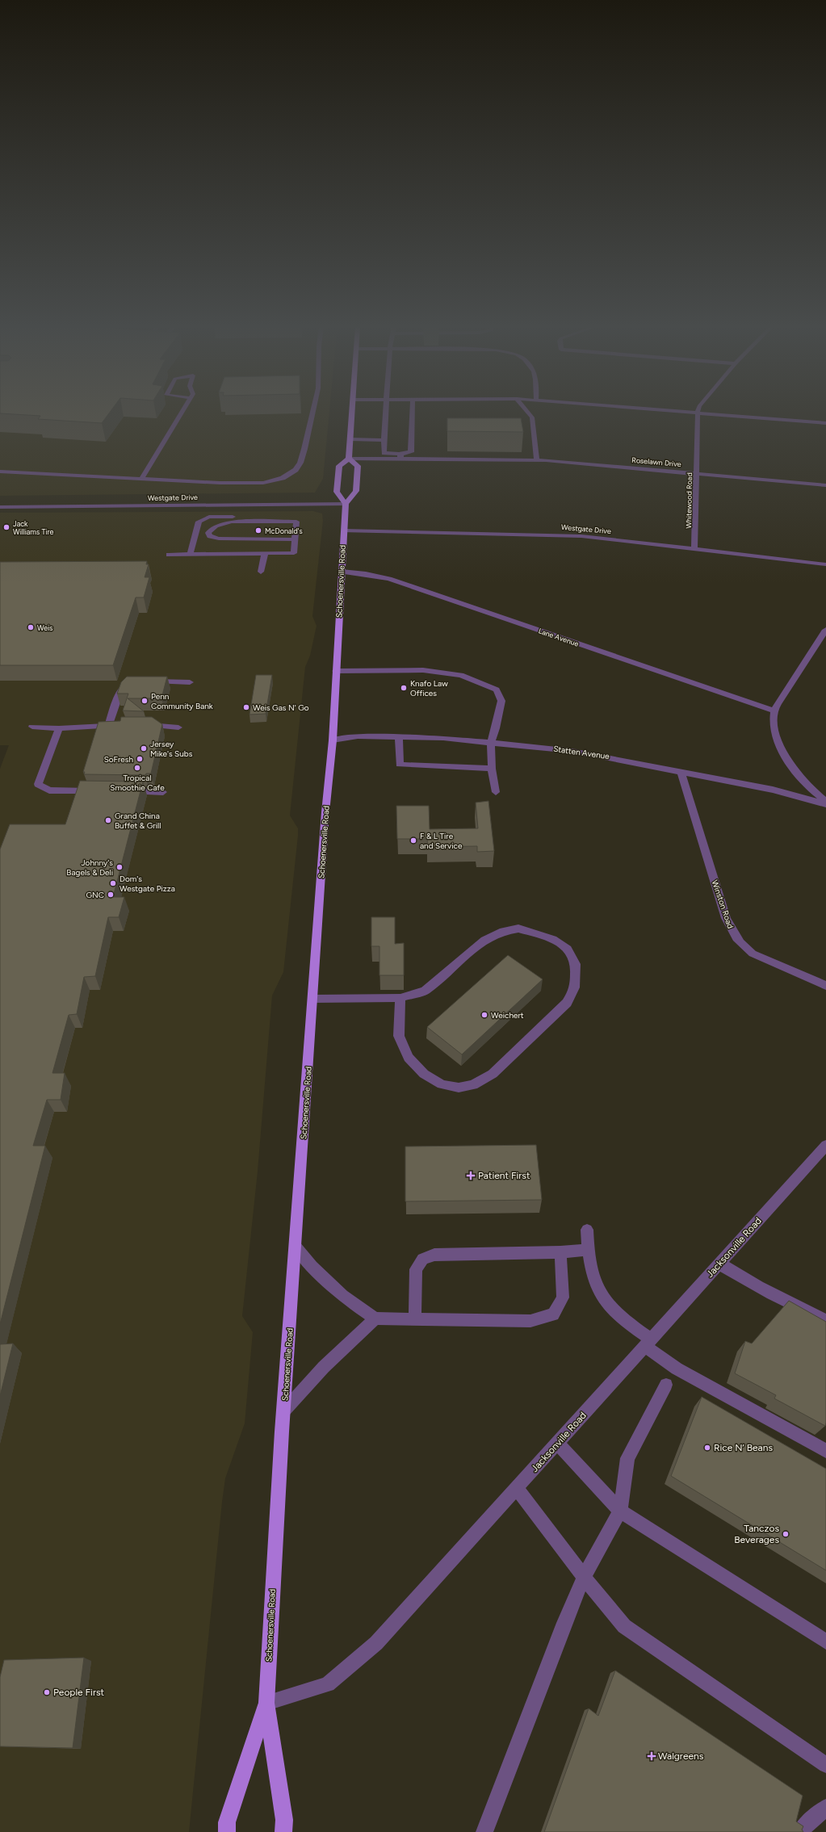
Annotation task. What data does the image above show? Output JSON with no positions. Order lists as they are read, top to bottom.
{
  "streets": {
    "main road": ["Schoenersville Road"],
    "street": [
      "Roselawn Drive",
      "Westgate Drive",
      "Whitewood Road",
      "Lane Avenue",
      "Statten Avenue",
      "Winston Road",
      "Jacksonville Road"
    ]
  },
  "crossings": [
    ["Roselawn Drive", "Whitewood Road"],
    ["Westgate Drive", "Whitewood Road"],
    ["Westgate Drive", "Schoenersville Road"],
    ["Schoenersville Road", "Lane Avenue"],
    ["Schoenersville Road", "Statten Avenue"],
    ["Schoenersville Road", "Jacksonville Road"],
    ["Statten Avenue", "Winston Road"]
  ],
  "places": {
    "other": [
      "Jack Williams Tire",
      "McDonald's",
      "Weis",
      "Knafo Law Offices",
      "Penn Community Bank",
      "Weis Gas N' Go",
      "Jersey Mike's Subs",
      "SoFresh",
      "Tropical Smoothie Cafe",
      "Grand China Buffet & Grill",
      "F & L Tire and Service",
      "Johnny's Bagels & Deli",
      "Dom's Westgate Pizza",
      "GNC",
      "Weichert",
      "Rice N’ Beans",
      "Tanczos Beverages",
      "People First"
    ],
    "health": ["Patient First", "Walgreens"]
  }
}
